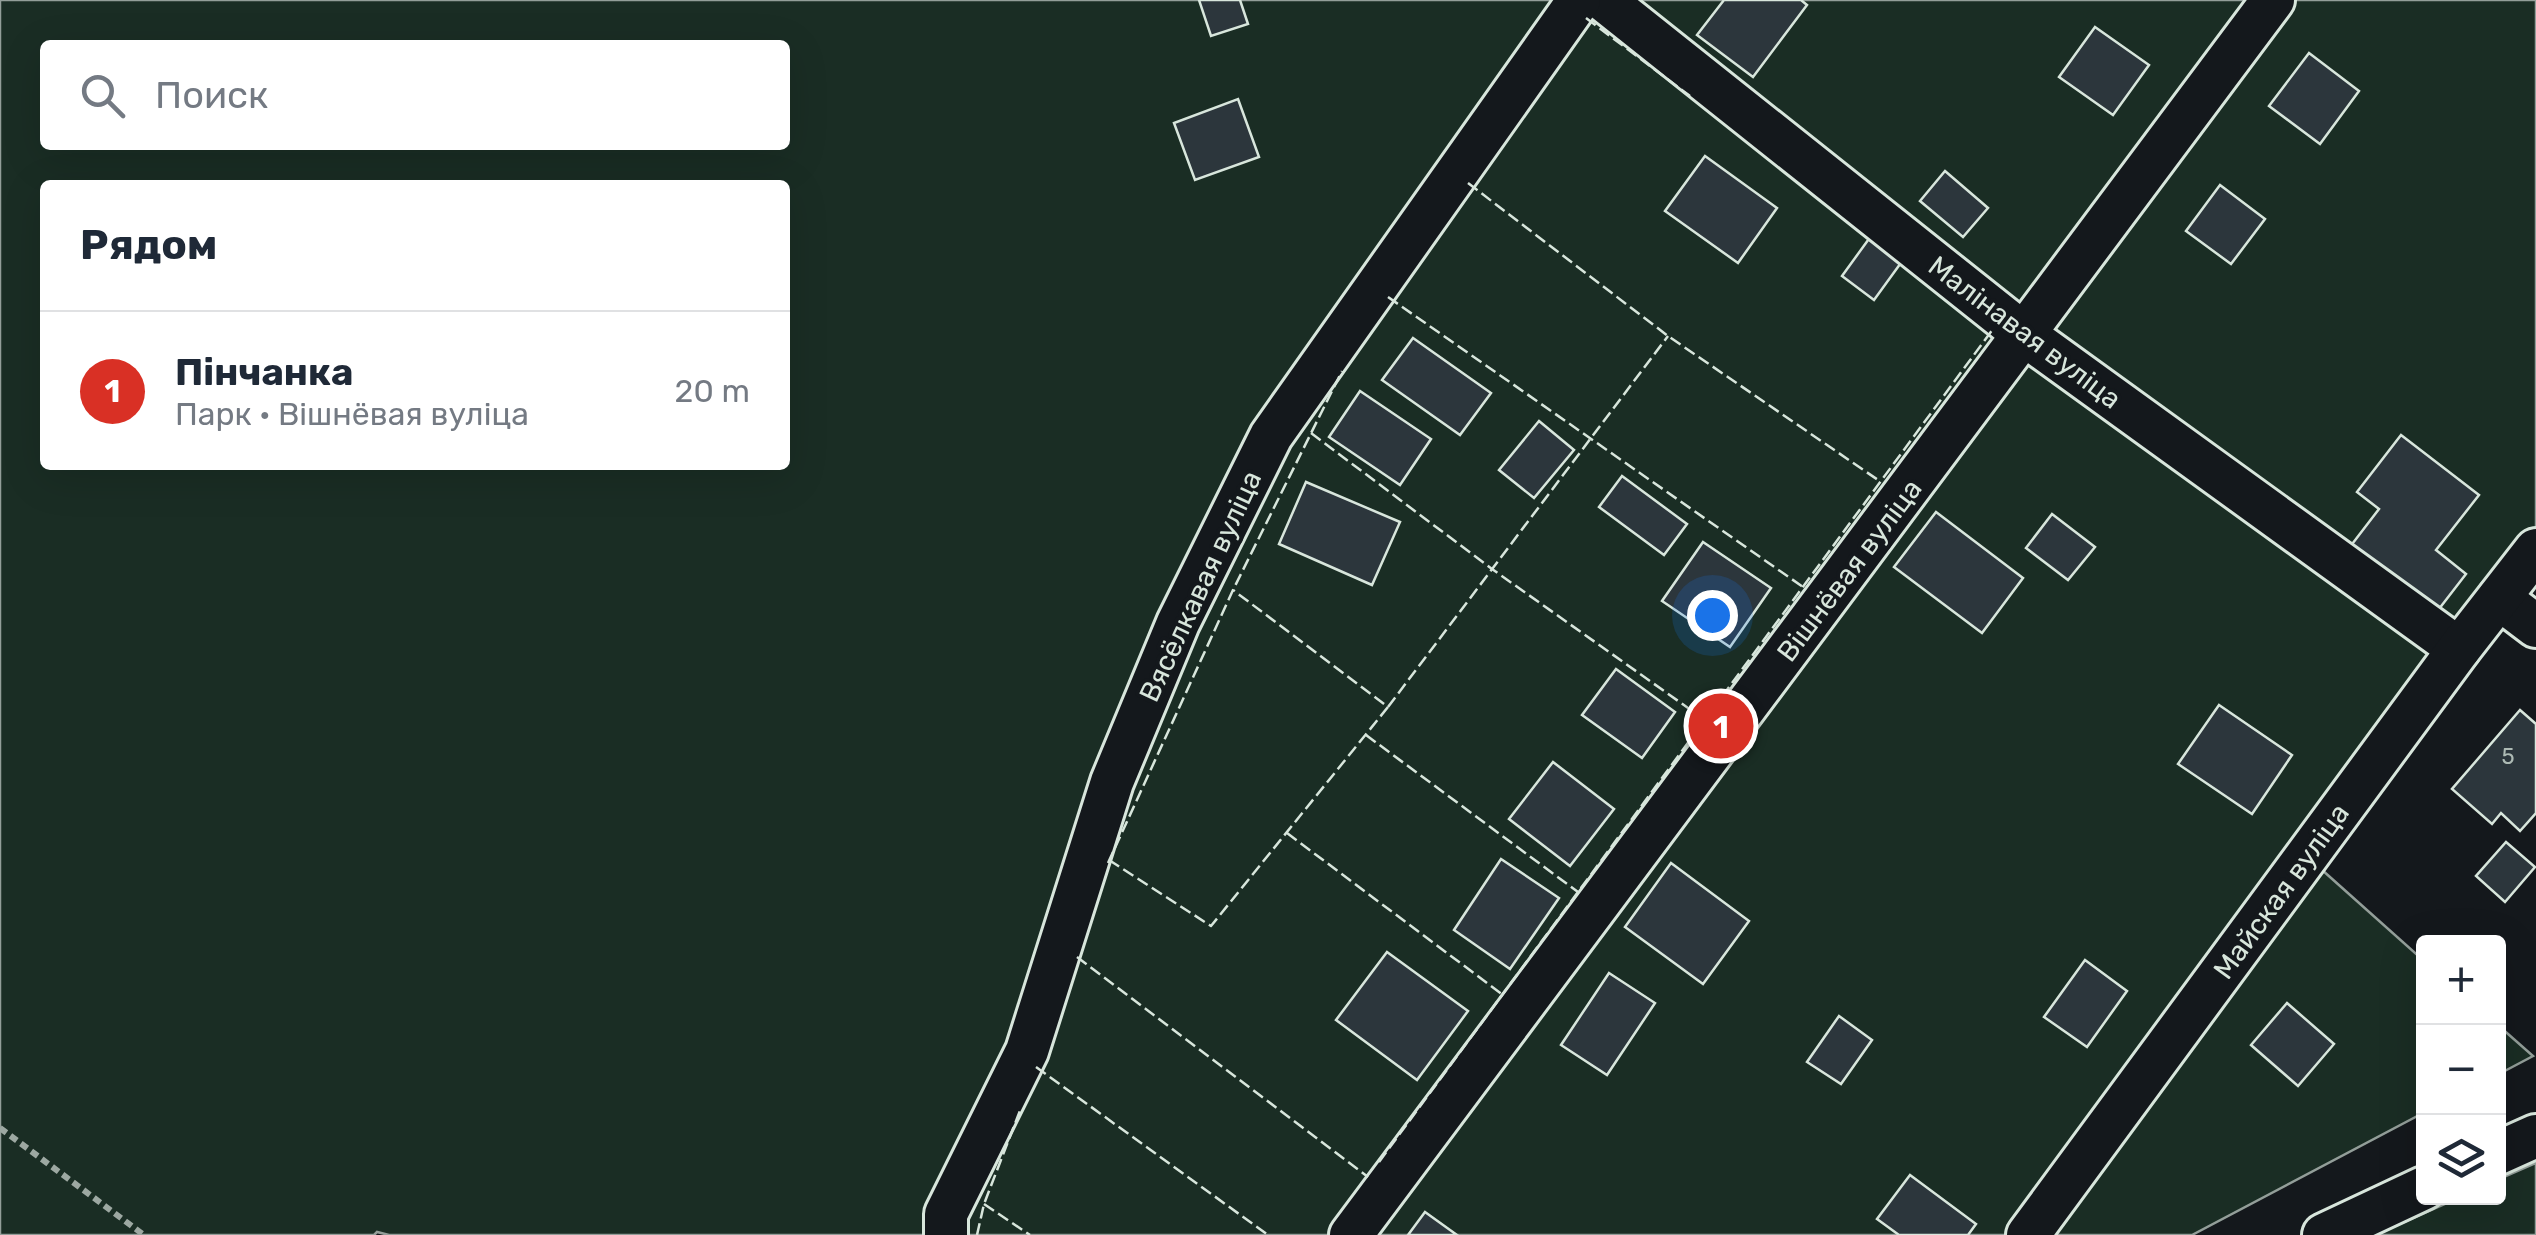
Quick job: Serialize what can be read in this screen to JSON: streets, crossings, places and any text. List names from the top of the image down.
{
  "streets": {
    "street": [
      "Малінавая вуліца",
      "Вішнёвая вуліца",
      "Вясёлкавая вуліца",
      "Майская вуліца"
    ]
  },
  "crossings": [
    ["Малінавая вуліца", "Вішнёвая вуліца"],
    ["Малінавая вуліца", "Майская вуліца"]
  ],
  "house_numbers": ["5"],
  "page": {
    "search": "Поиск",
    "heading": "Рядом",
    "list": [
      {
        "mark": "1",
        "name": "Пінчанка",
        "note": "Парк · Вішнёвая вуліца",
        "value": "20 m"
      }
    ],
    "pins": "1",
    "map_buttons": ["+", "−"]
  }
}
